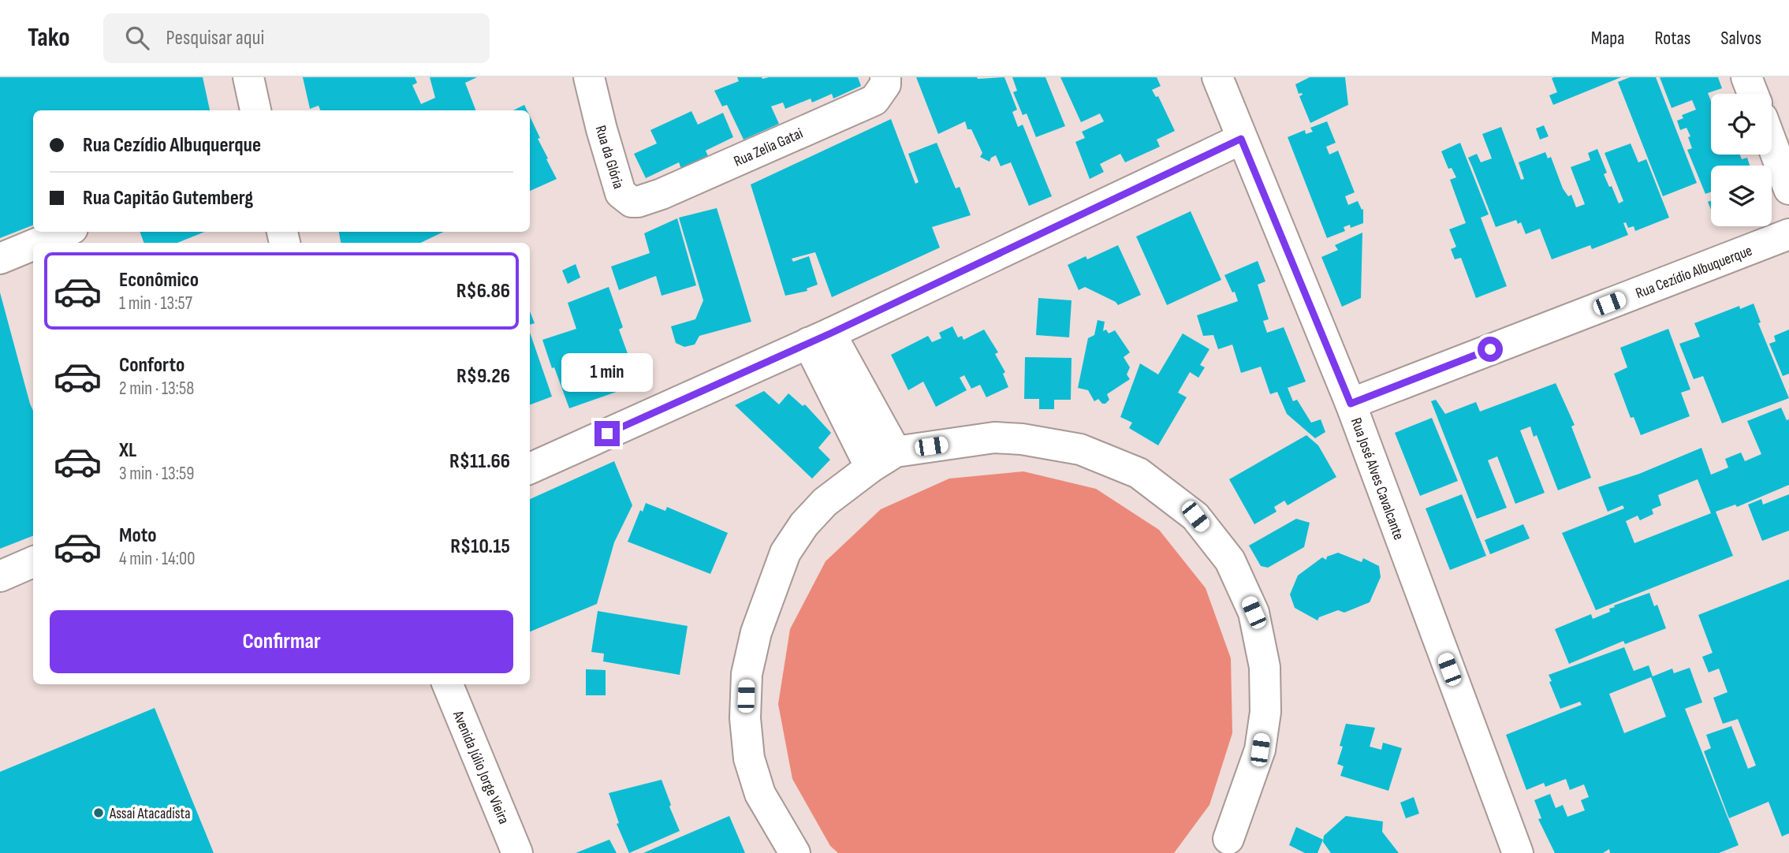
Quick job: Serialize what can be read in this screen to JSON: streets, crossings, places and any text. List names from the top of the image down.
{
  "streets": {
    "street": [
      "Rua Zelia Gatai",
      "Rua da Glória",
      "Rua Cezídio Albuquerque",
      "Rua José Alves Cavalcante",
      "Avenida Júlio Jorge Vieira"
    ]
  },
  "crossings": [
    ["Rua Zelia Gatai", "Rua da Glória"],
    ["Rua Cezídio Albuquerque", "Rua José Alves Cavalcante"]
  ],
  "places": ["Assaí Atacadista"],
  "page": {
    "header": "Tako",
    "search": "Pesquisar aqui",
    "nav": ["Mapa", "Rotas", "Salvos"],
    "banner": ["Rua Cezídio Albuquerque", "Rua Capitão Gutemberg"],
    "list": [
      {
        "name": "Econômico",
        "note": "1 min · 13:57",
        "value": "R$6.86"
      },
      {
        "name": "Conforto",
        "note": "2 min · 13:58",
        "value": "R$9.26"
      },
      {
        "name": "XL",
        "note": "3 min · 13:59",
        "value": "R$11.66"
      },
      {
        "name": "Moto",
        "note": "4 min · 14:00",
        "value": "R$10.15"
      }
    ],
    "bubble": "1 min",
    "buttons": "Confirmar"
  }
}
